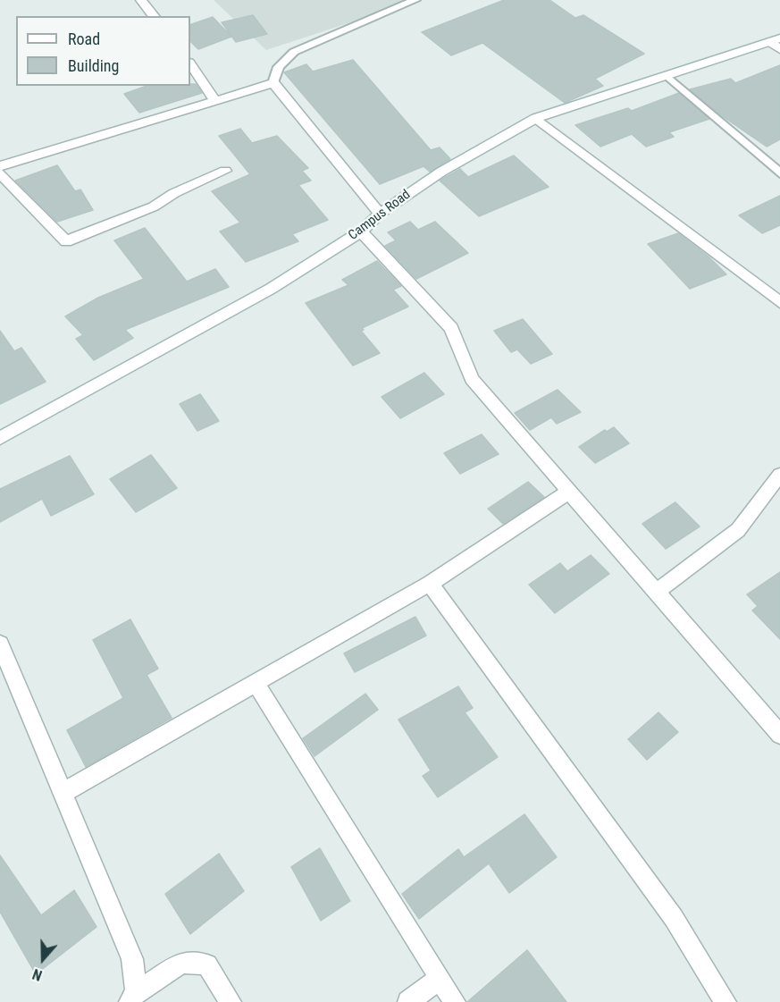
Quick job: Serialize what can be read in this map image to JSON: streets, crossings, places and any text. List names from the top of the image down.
{
  "streets": {
    "street": ["Campus Road"]
  },
  "legend": ["Road", "Building"],
  "north": "bottom"
}
